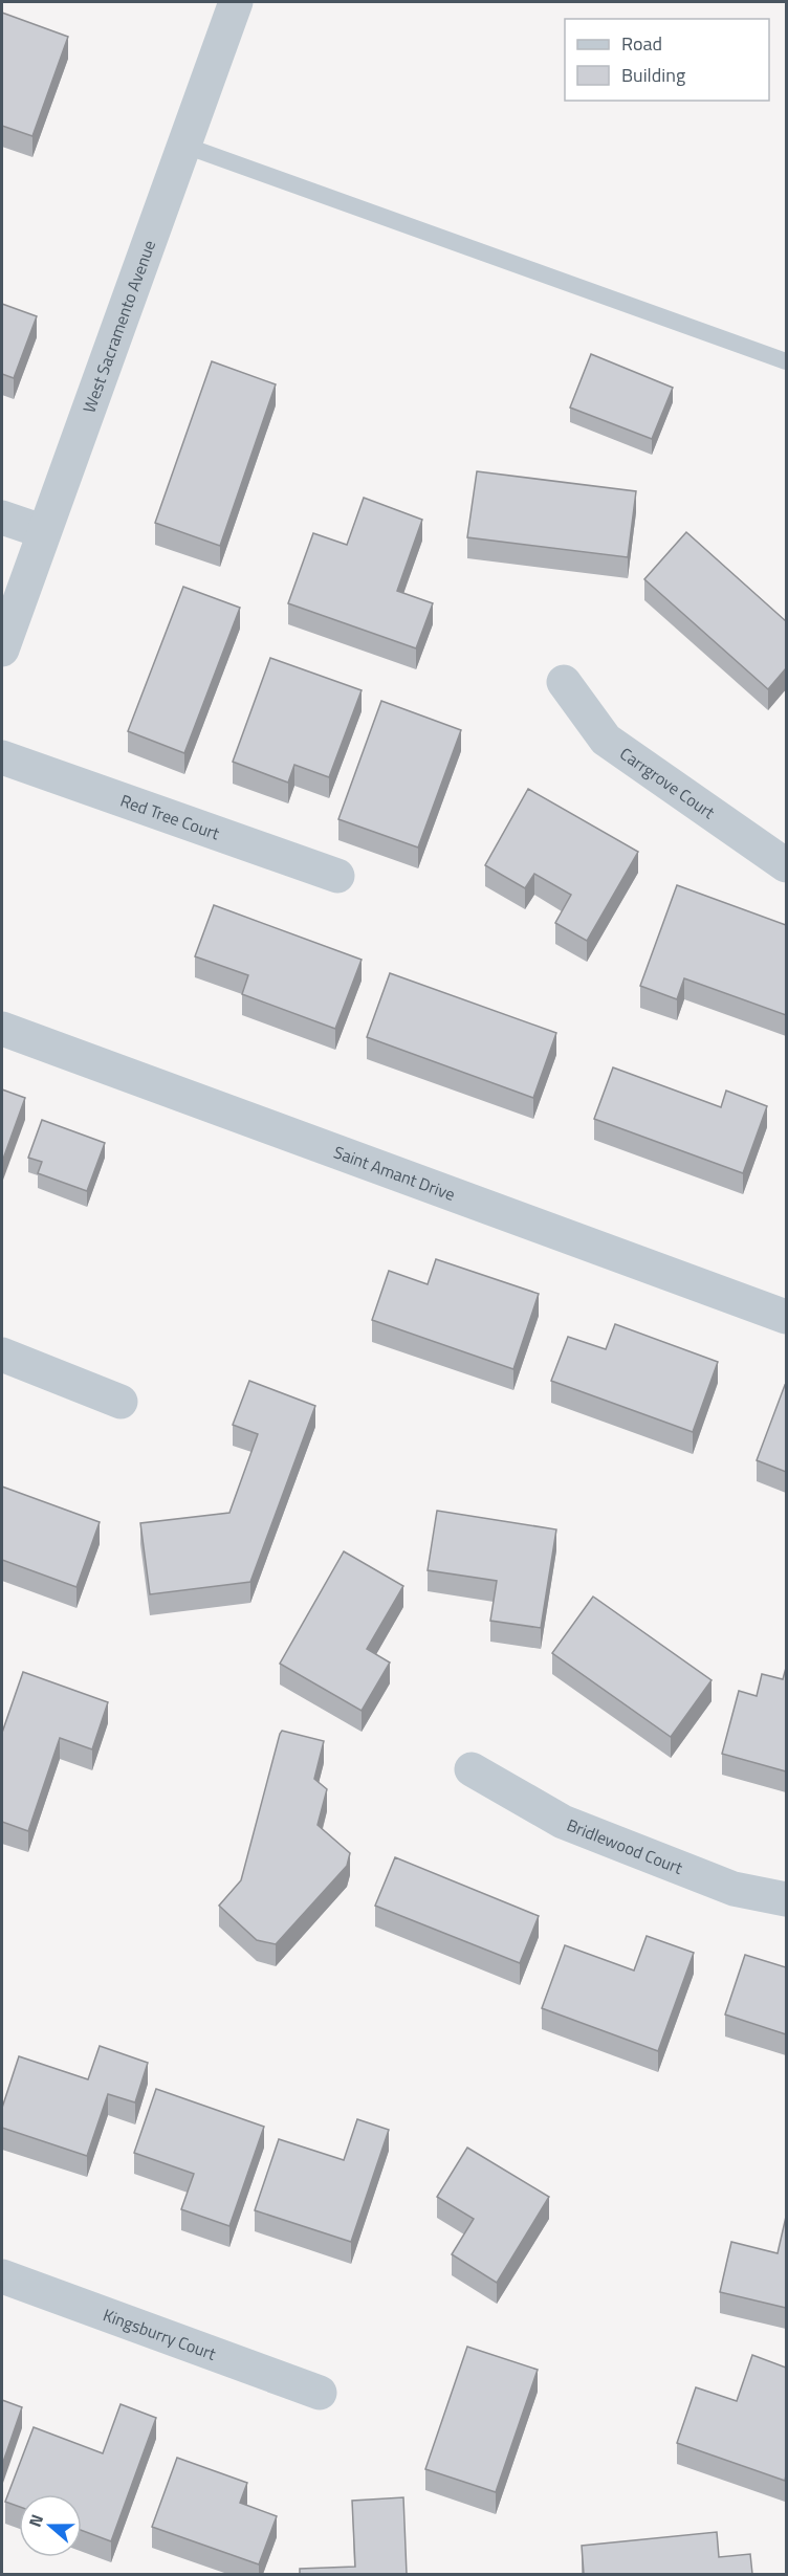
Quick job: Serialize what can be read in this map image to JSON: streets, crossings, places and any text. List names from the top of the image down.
{
  "streets": {
    "street": [
      "West Sacramento Avenue",
      "Carrgrove Court",
      "Red Tree Court",
      "Saint Amant Drive",
      "Bridlewood Court",
      "Kingsburry Court"
    ]
  },
  "legend": ["Road", "Building"],
  "north": "left"
}
